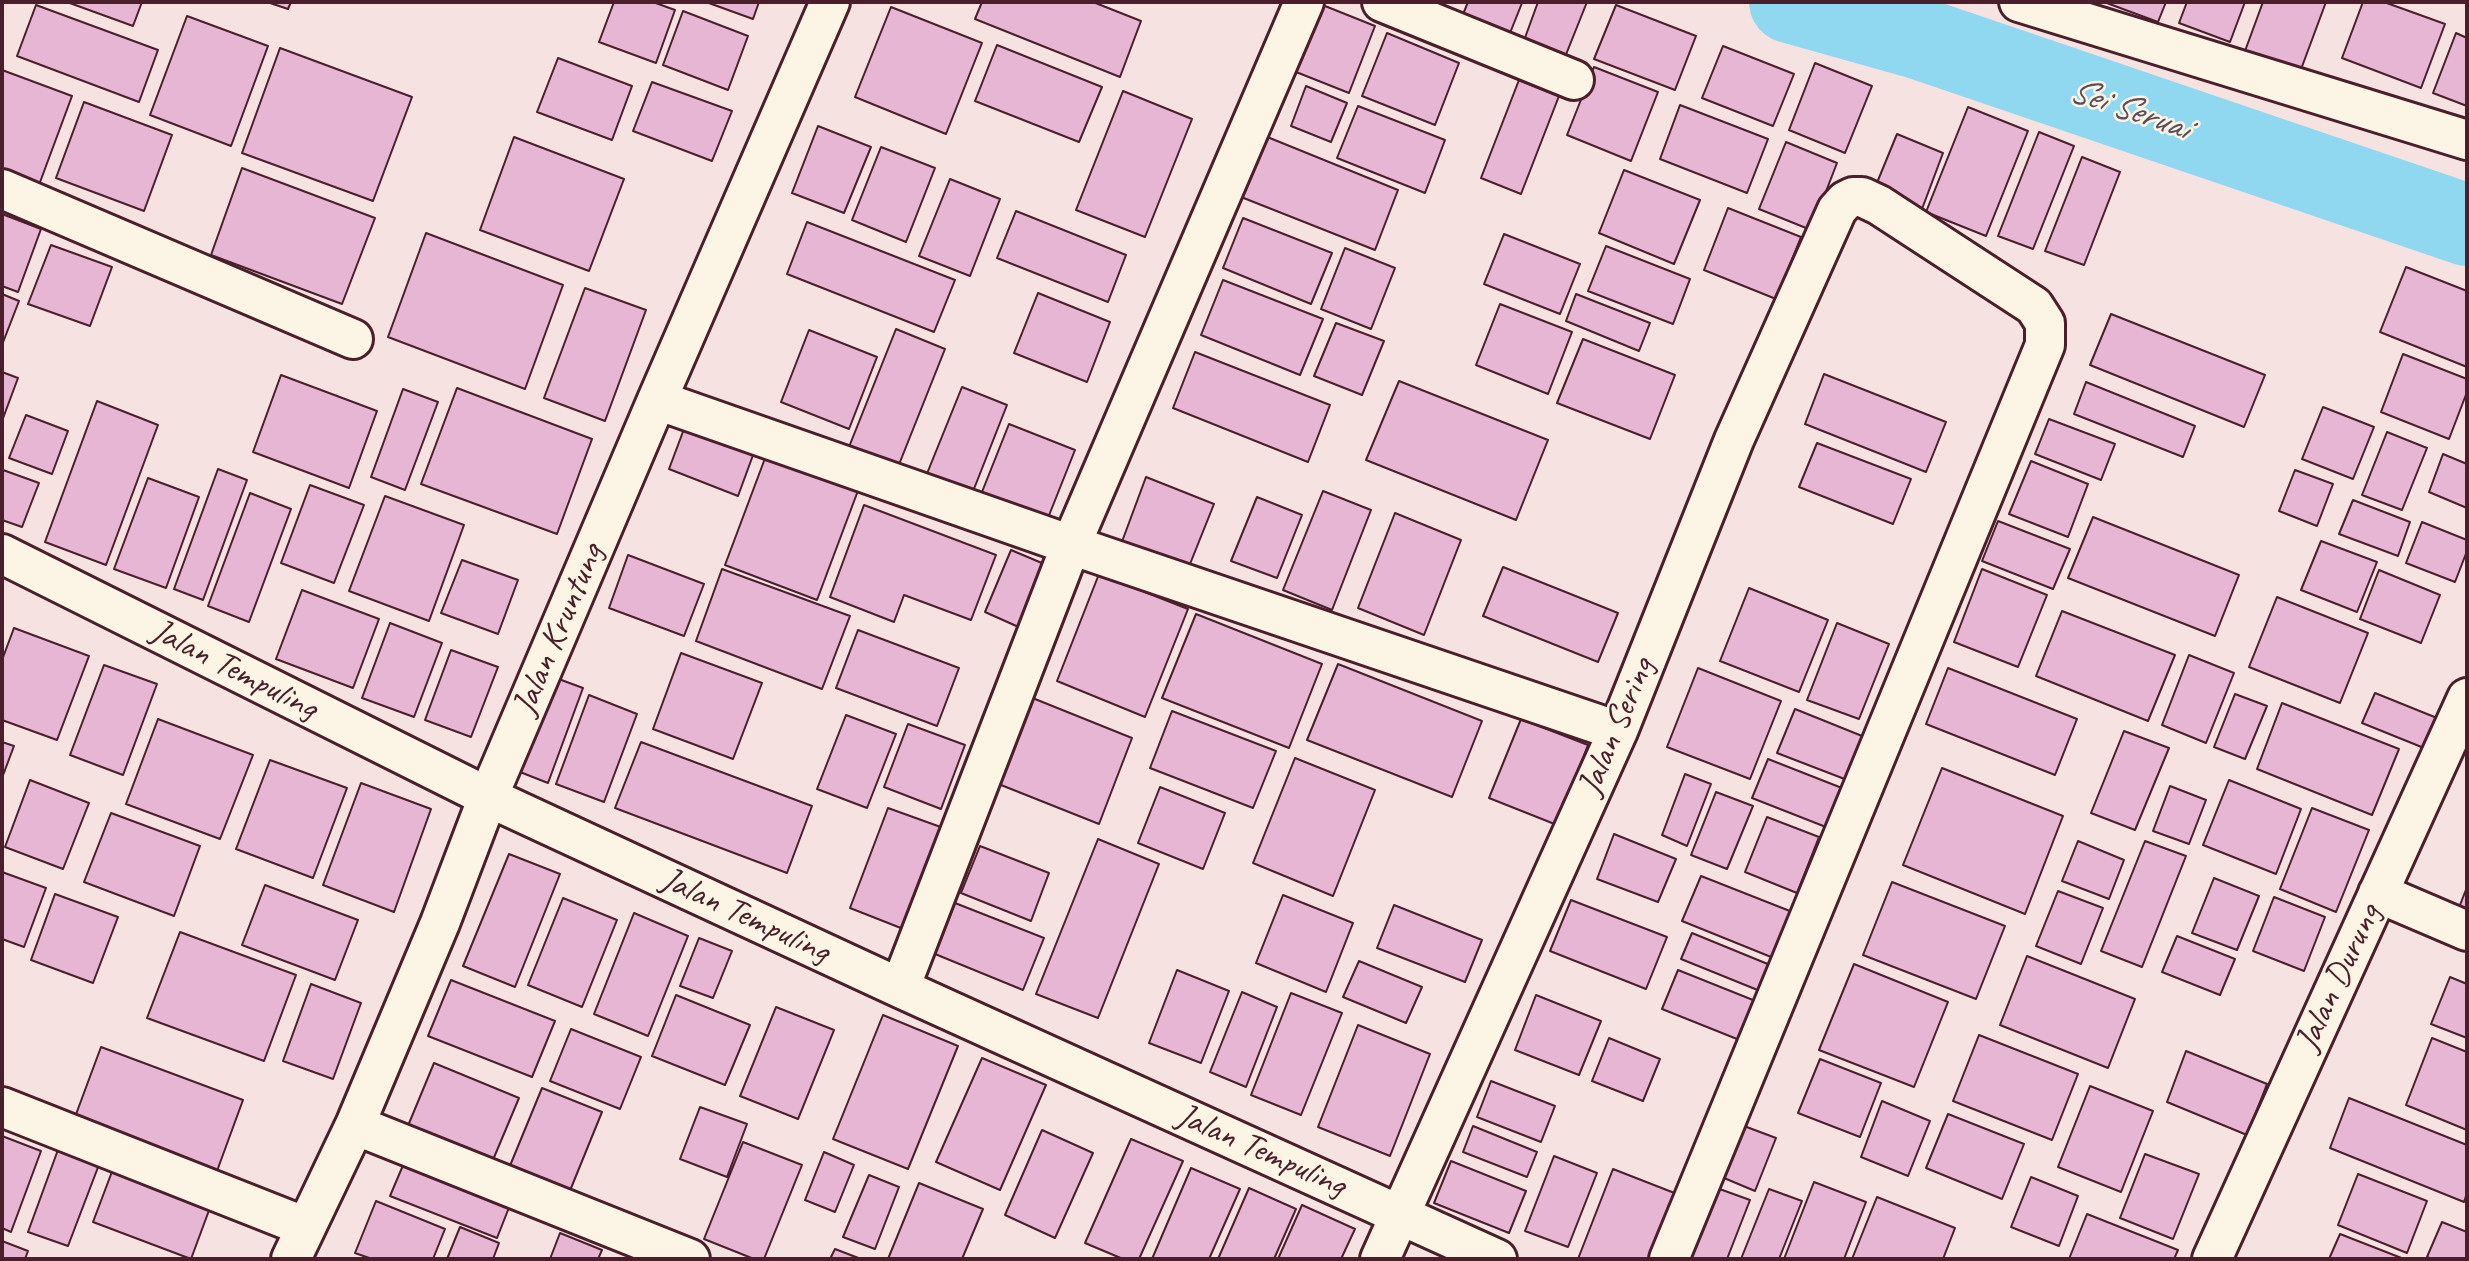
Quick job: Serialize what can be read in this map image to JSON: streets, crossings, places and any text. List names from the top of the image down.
{
  "streets": {
    "street": [
      "Jalan Kruntung",
      "Jalan Tempuling",
      "Jalan Sering",
      "Jalan Durung"
    ]
  },
  "crossings": [
    ["Jalan Kruntung", "Jalan Tempuling"],
    ["Jalan Tempuling", "Jalan Sering"]
  ],
  "water": ["Sei Seruai"]
}
